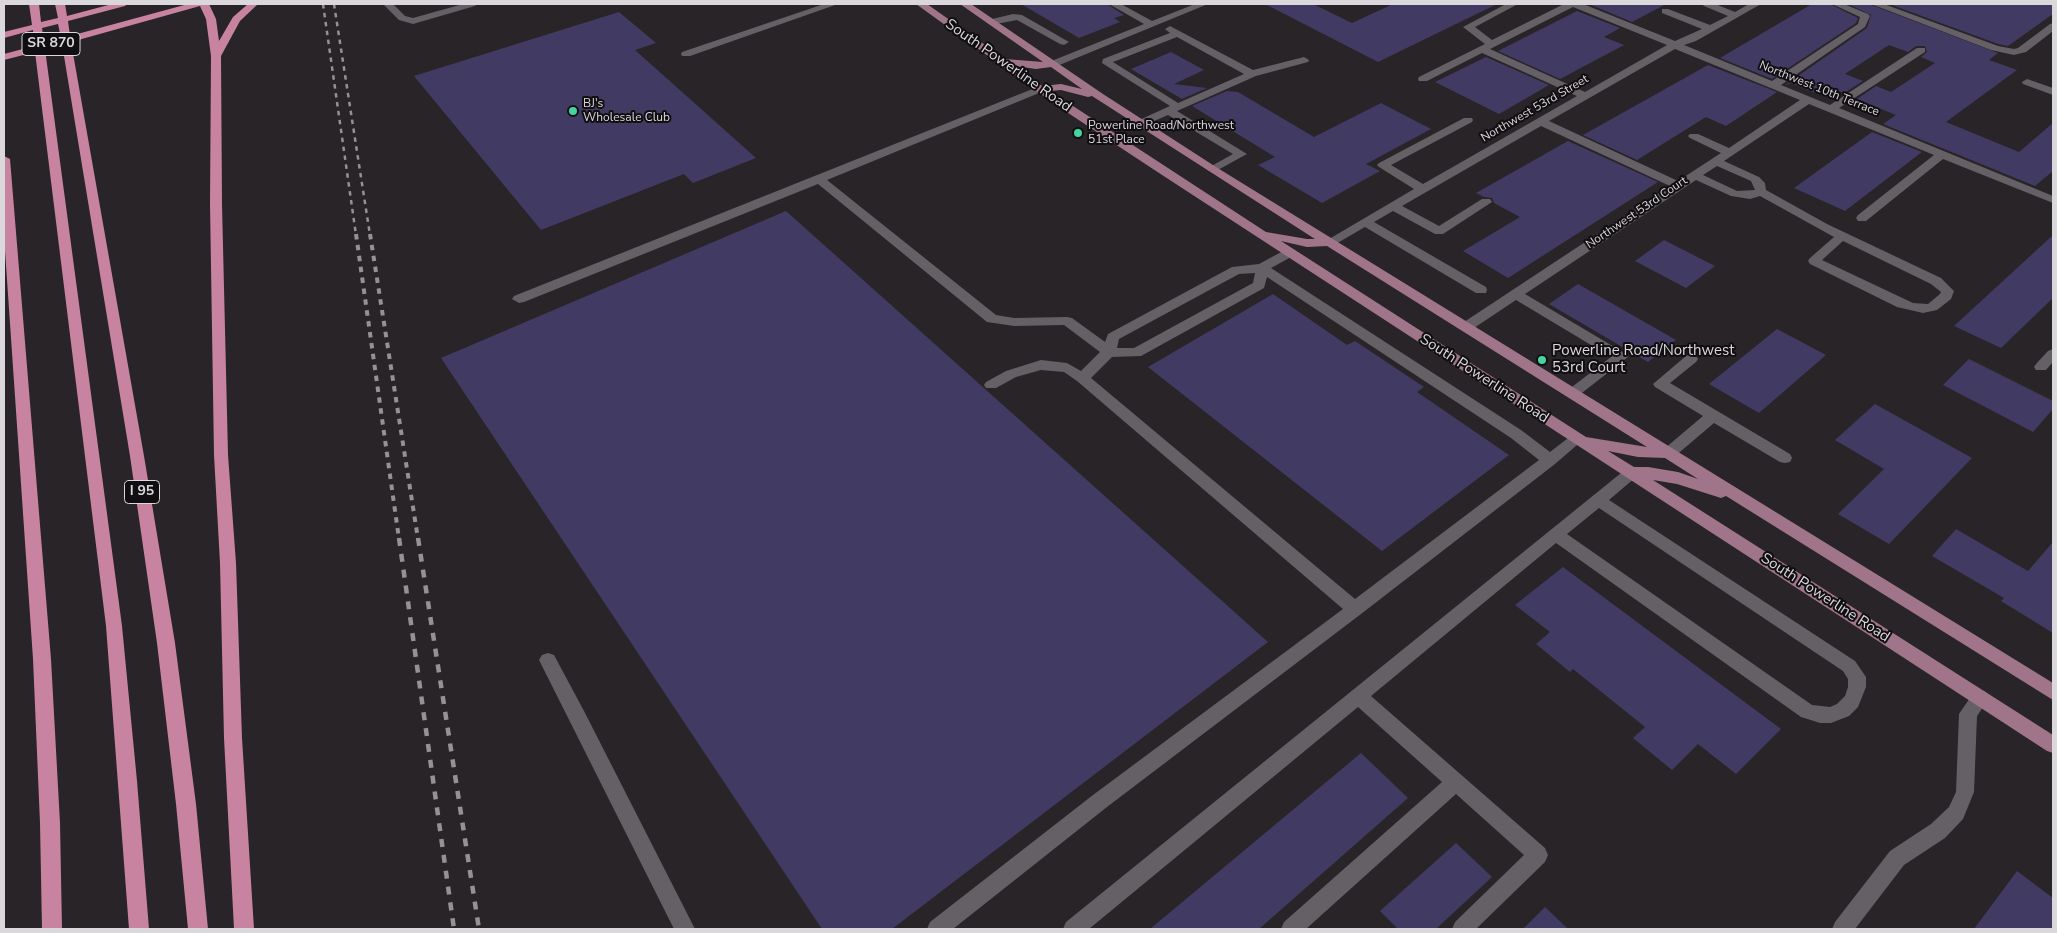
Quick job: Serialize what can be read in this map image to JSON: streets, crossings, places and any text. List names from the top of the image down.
{
  "streets": {
    "highway": ["SR 870", "I 95"],
    "main road": ["South Powerline Road"],
    "street": ["Northwest 10th Terrace", "Northwest 53rd Street", "Northwest 53rd Court"]
  },
  "crossings": [
    ["South Powerline Road", "Northwest 53rd Street"],
    ["South Powerline Road", "Northwest 53rd Court"],
    ["Northwest 10th Terrace", "Northwest 53rd Street"],
    ["Northwest 10th Terrace", "Northwest 53rd Court"]
  ],
  "places": ["BJ's Wholesale Club", "Powerline Road/Northwest 51st Place", "Powerline Road/Northwest 53rd Court"]
}
